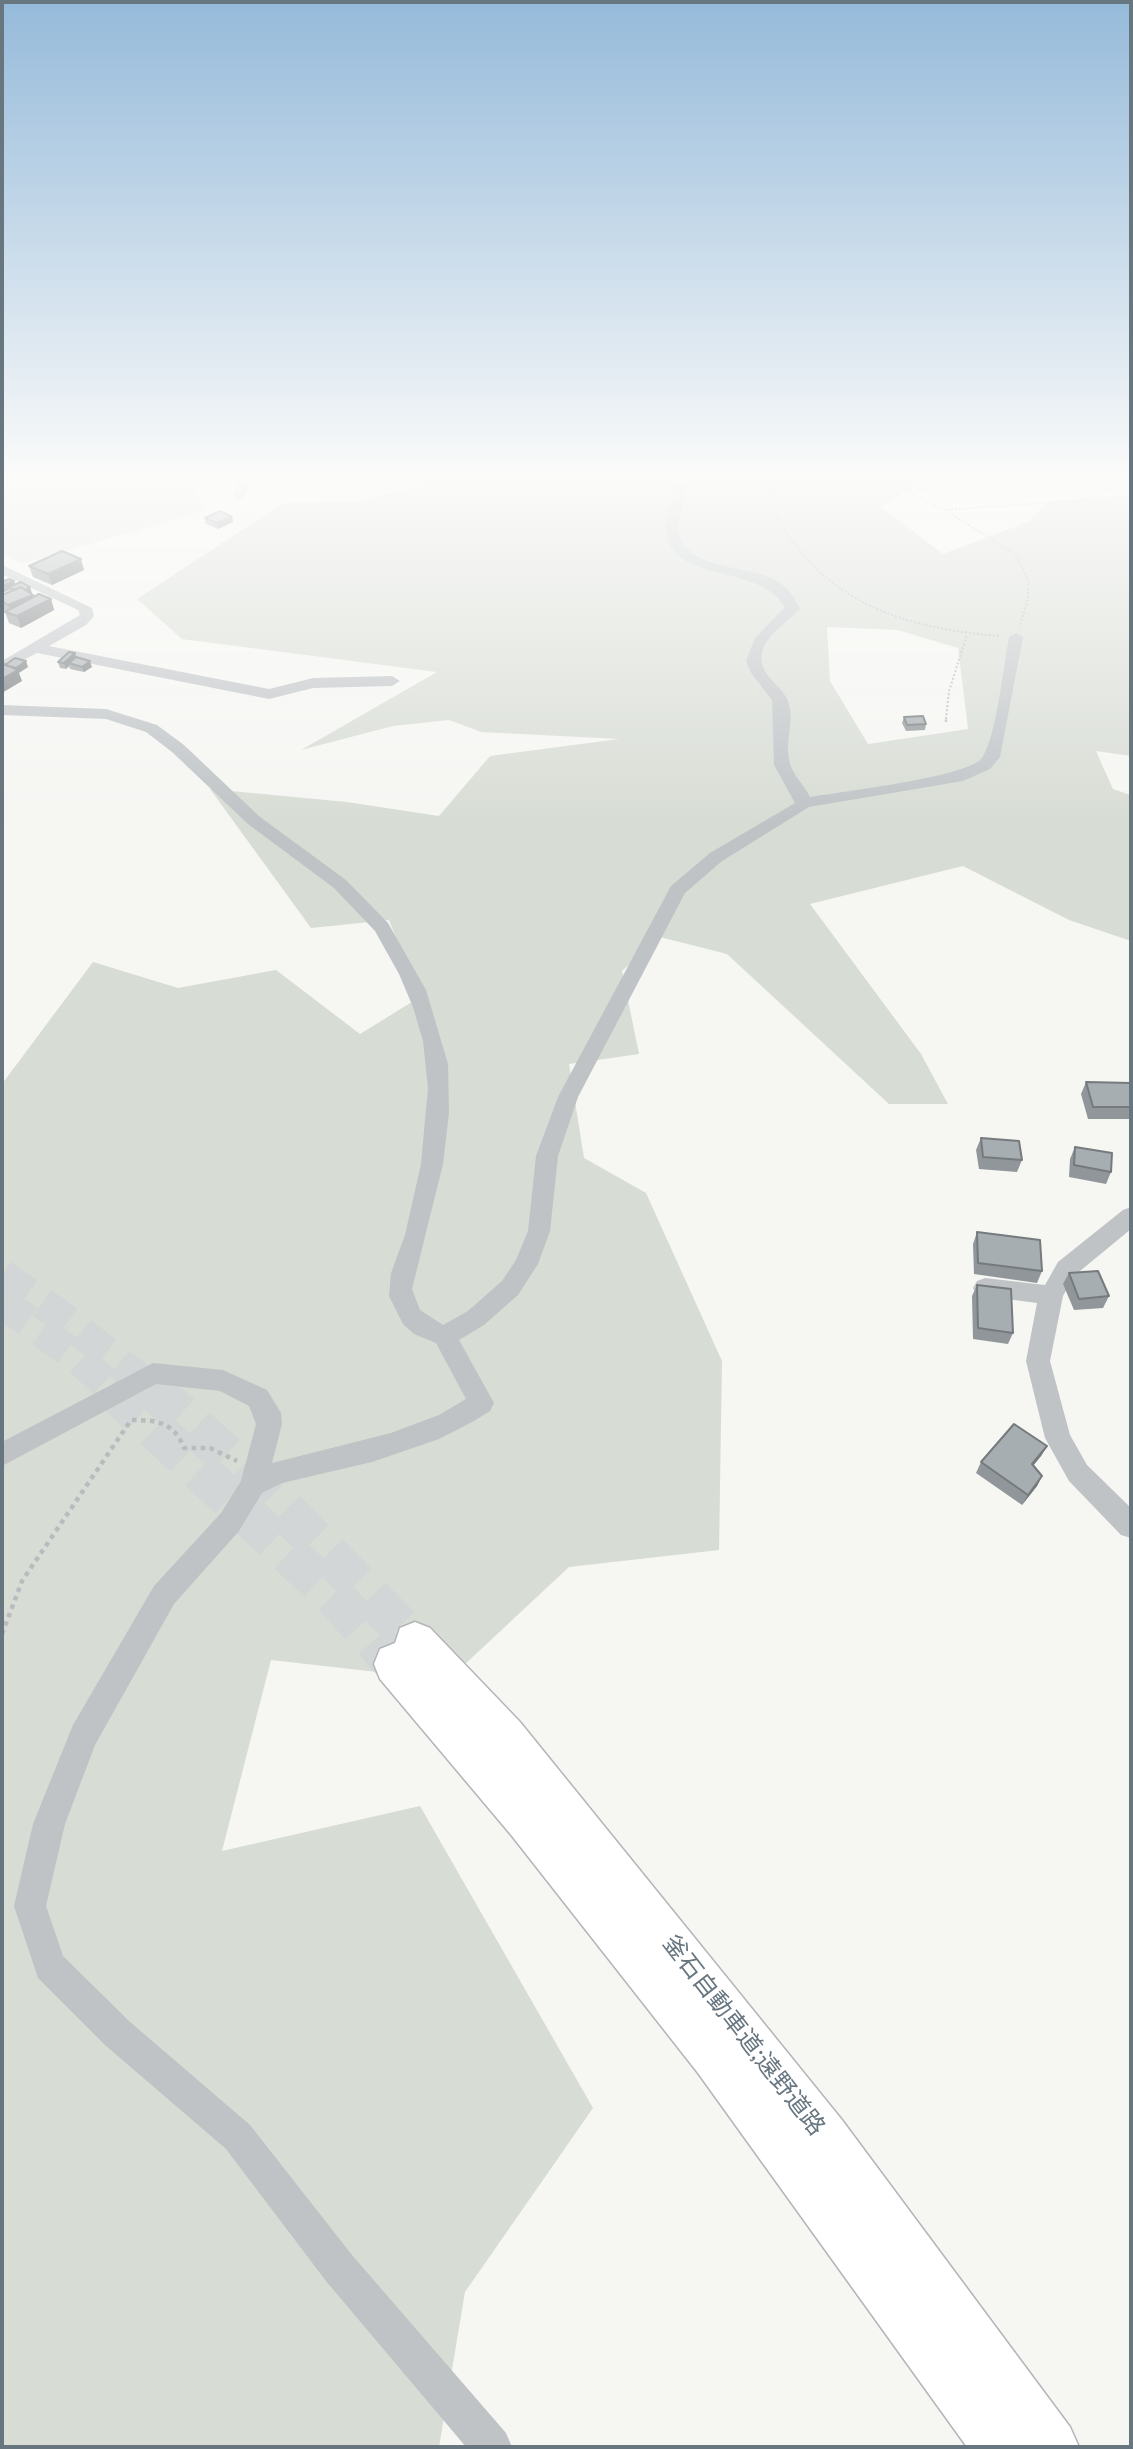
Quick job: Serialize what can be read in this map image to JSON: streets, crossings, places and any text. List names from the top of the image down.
{
  "streets": {
    "highway": ["釜石自動車道;遠野道路"]
  }
}
